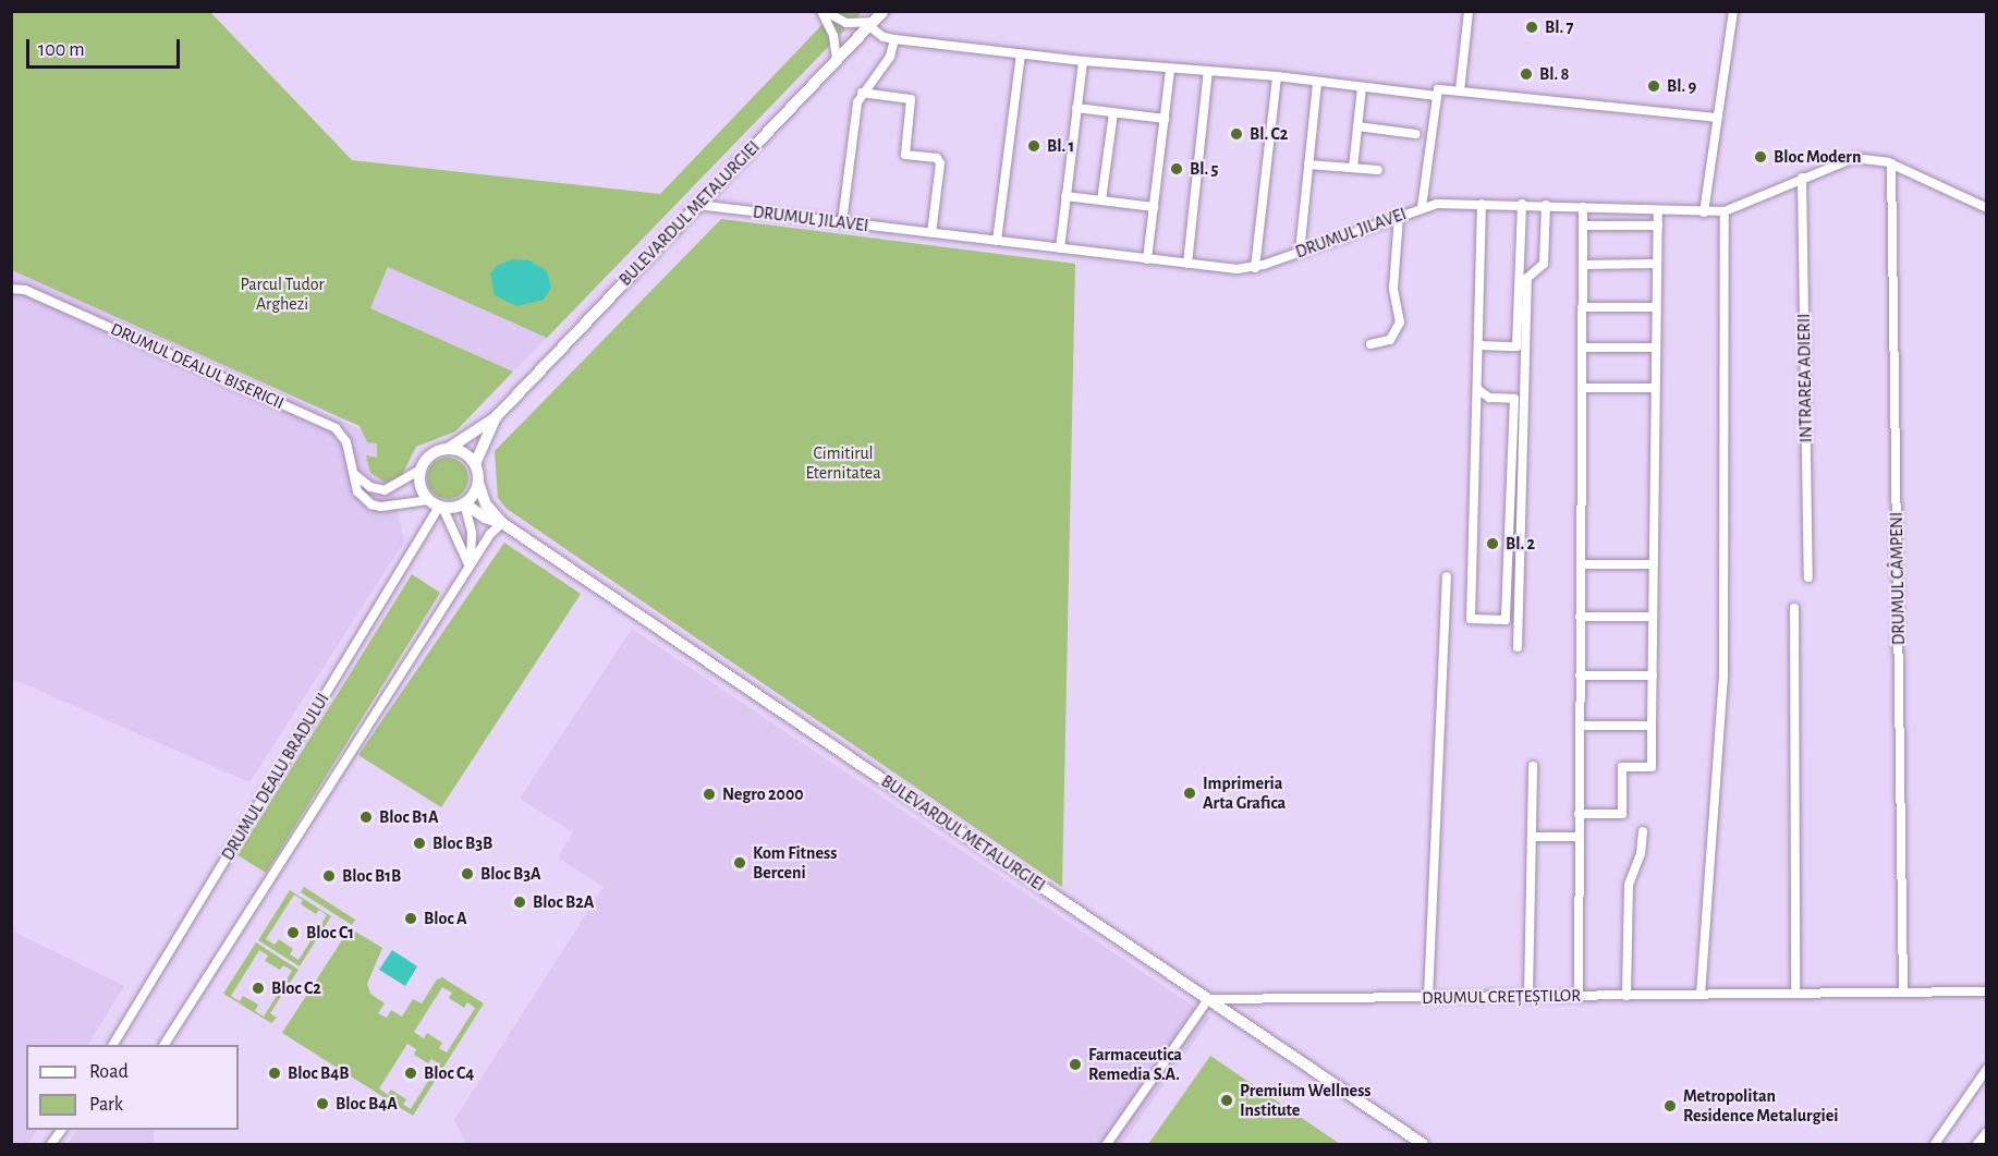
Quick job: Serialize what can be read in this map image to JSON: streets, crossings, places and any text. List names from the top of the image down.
{
  "streets": {
    "main road": ["BULEVARDUL METALURGIEI"],
    "street": [
      "DRUMUL JILAVEI",
      "DRUMUL DEALUL BISERICII",
      "INTRAREA ADIERII",
      "DRUMUL CÂMPENI",
      "DRUMUL DEALU BRADULUI",
      "DRUMUL CREȚEȘTILOR"
    ]
  },
  "crossings": [
    ["BULEVARDUL METALURGIEI", "DRUMUL JILAVEI"],
    ["BULEVARDUL METALURGIEI", "DRUMUL DEALUL BISERICII"],
    ["BULEVARDUL METALURGIEI", "DRUMUL DEALU BRADULUI"],
    ["BULEVARDUL METALURGIEI", "DRUMUL CREȚEȘTILOR"],
    ["DRUMUL JILAVEI", "INTRAREA ADIERII"],
    ["DRUMUL JILAVEI", "DRUMUL CÂMPENI"],
    ["DRUMUL DEALUL BISERICII", "DRUMUL DEALU BRADULUI"],
    ["DRUMUL CÂMPENI", "DRUMUL CREȚEȘTILOR"]
  ],
  "parks": ["Parcul Tudor Arghezi", "Cimitirul Eternitatea"],
  "places": [
    "Bl. 7",
    "Bl. 8",
    "Bl. 9",
    "Bl. C2",
    "Bl. 1",
    "Bloc Modern",
    "Bl. 5",
    "Bl. 2",
    "Imprimeria Arta Grafica",
    "Negro 2000",
    "Bloc B1A",
    "Bloc B3B",
    "Kom Fitness Berceni",
    "Bloc B3A",
    "Bloc B1B",
    "Bloc B2A",
    "Bloc A",
    "Bloc C1",
    "Bloc C2",
    "Farmaceutica Remedia S.A.",
    "Bloc B4B",
    "Bloc C4",
    "Premium Wellness Institute",
    "Bloc B4A",
    "Metropolitan Residence Metalurgiei"
  ],
  "legend": ["Road", "Park"],
  "scale_bar": "100 m"
}
